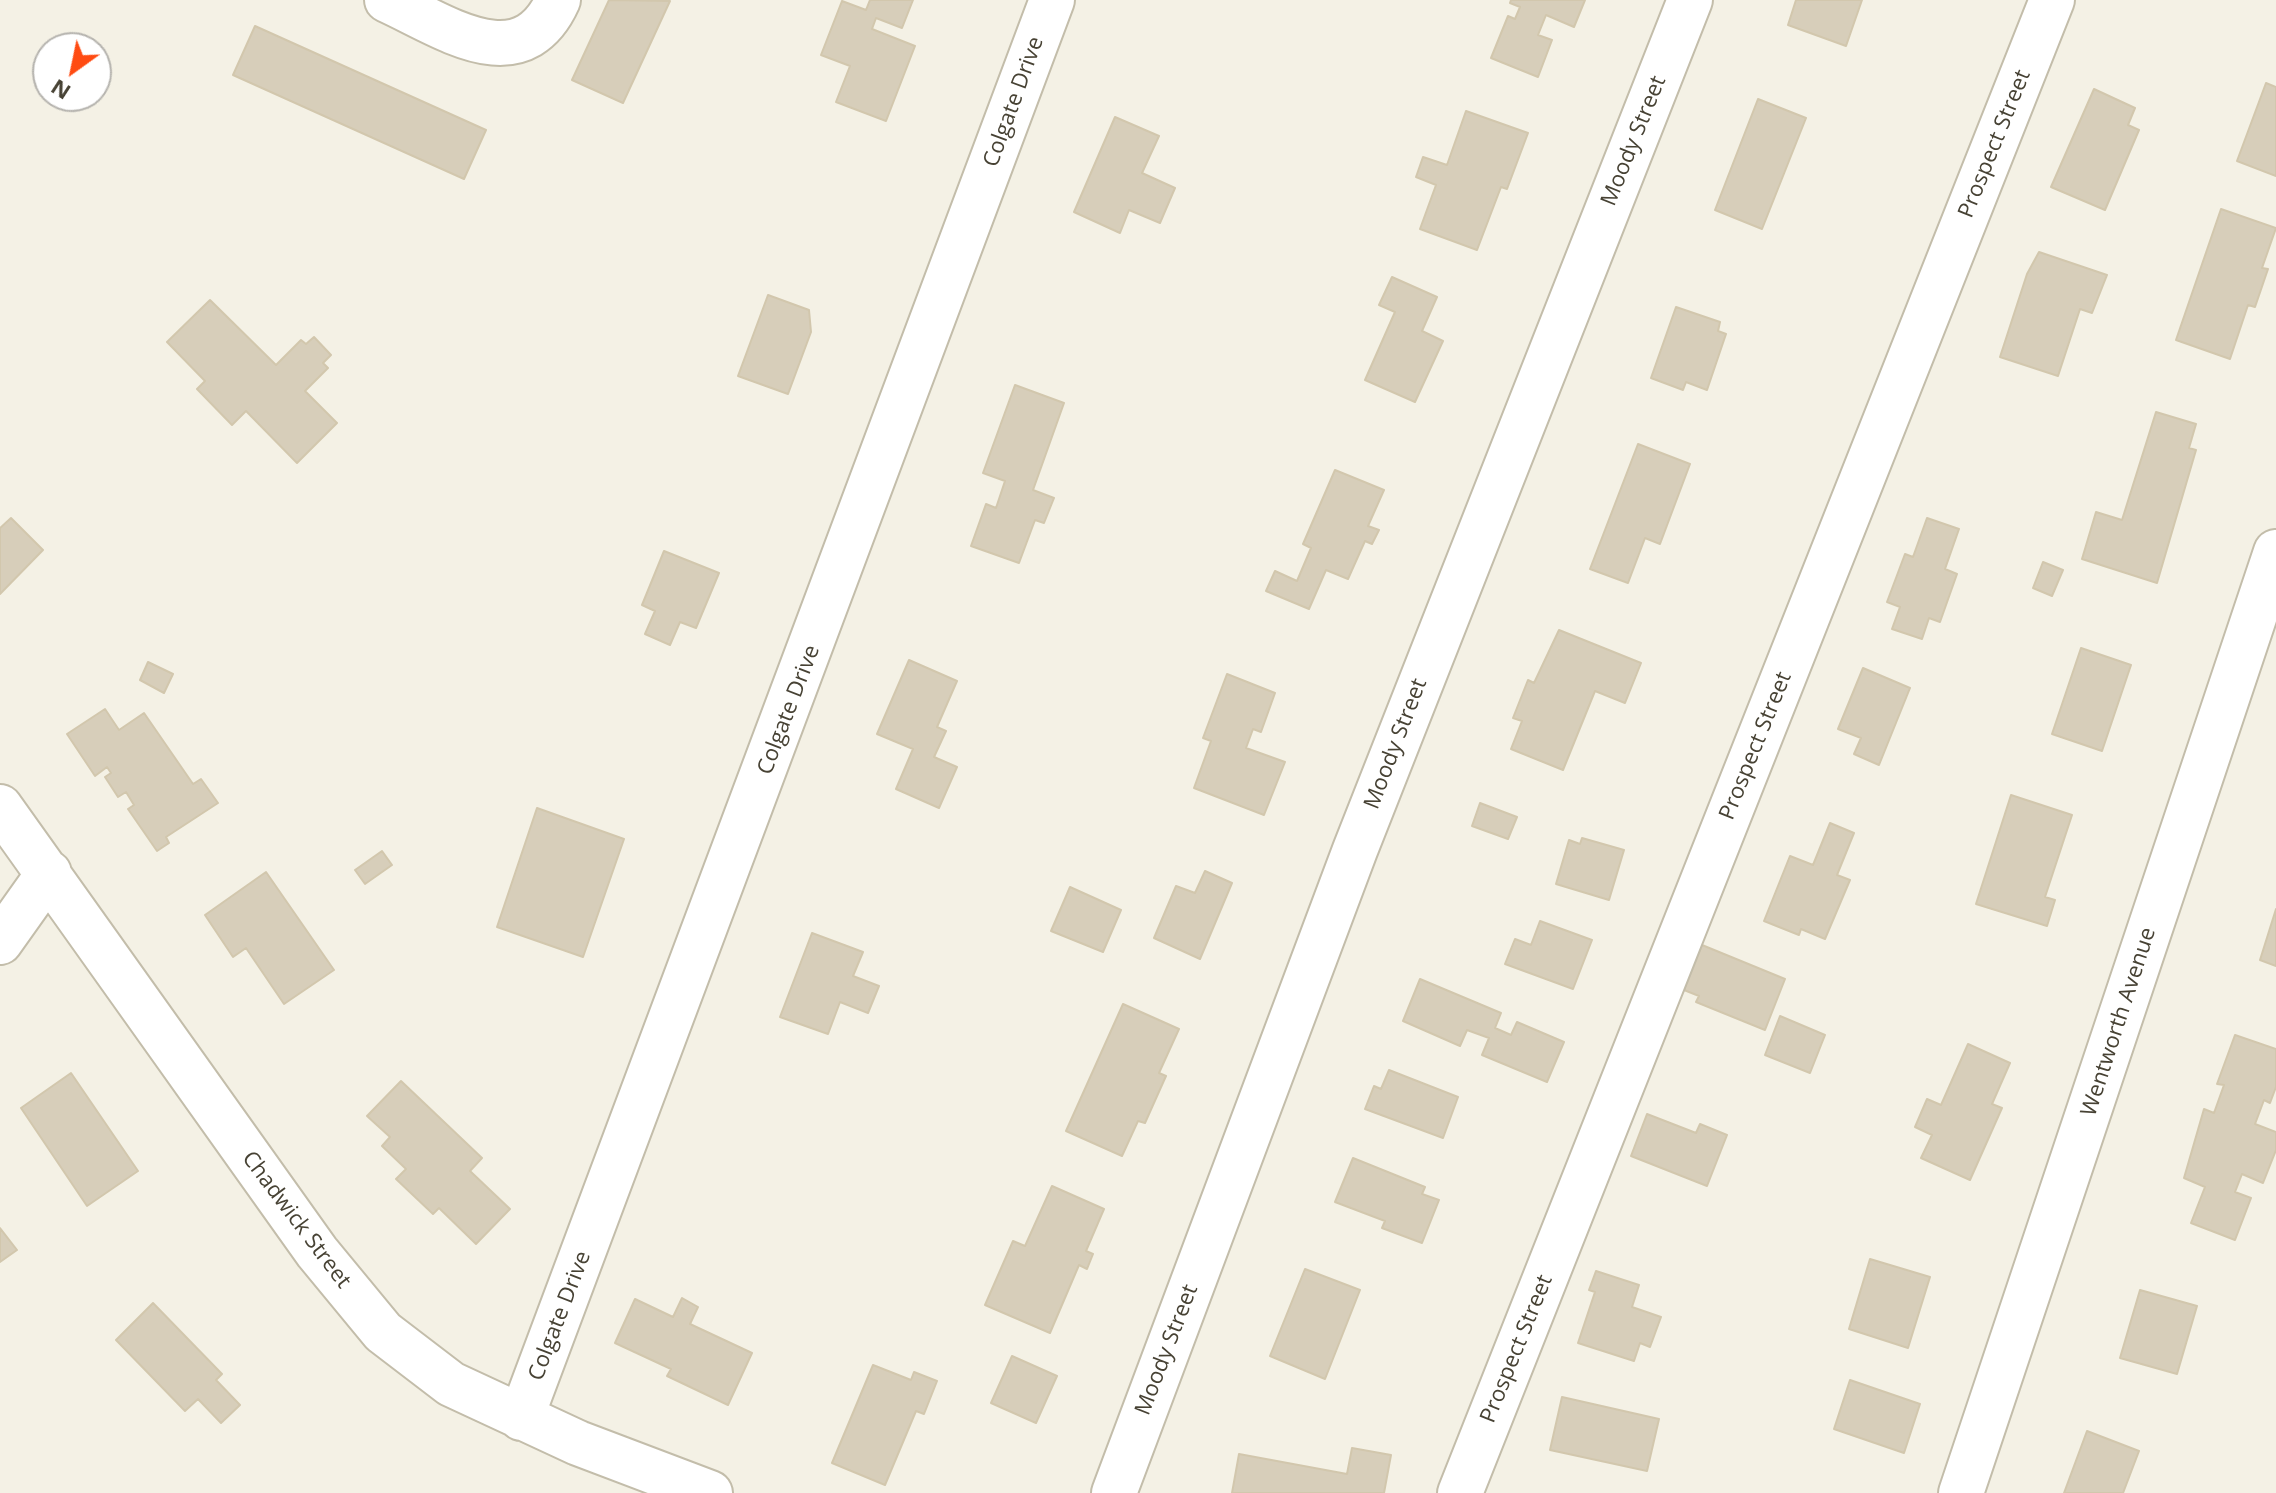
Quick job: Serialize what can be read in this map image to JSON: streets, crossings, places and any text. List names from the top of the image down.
{
  "streets": {
    "street": [
      "Colgate Drive",
      "Moody Street",
      "Prospect Street",
      "Wentworth Avenue",
      "Chadwick Street"
    ]
  },
  "crossings": [
    ["Colgate Drive", "Chadwick Street"]
  ],
  "north": "bottom left"
}
